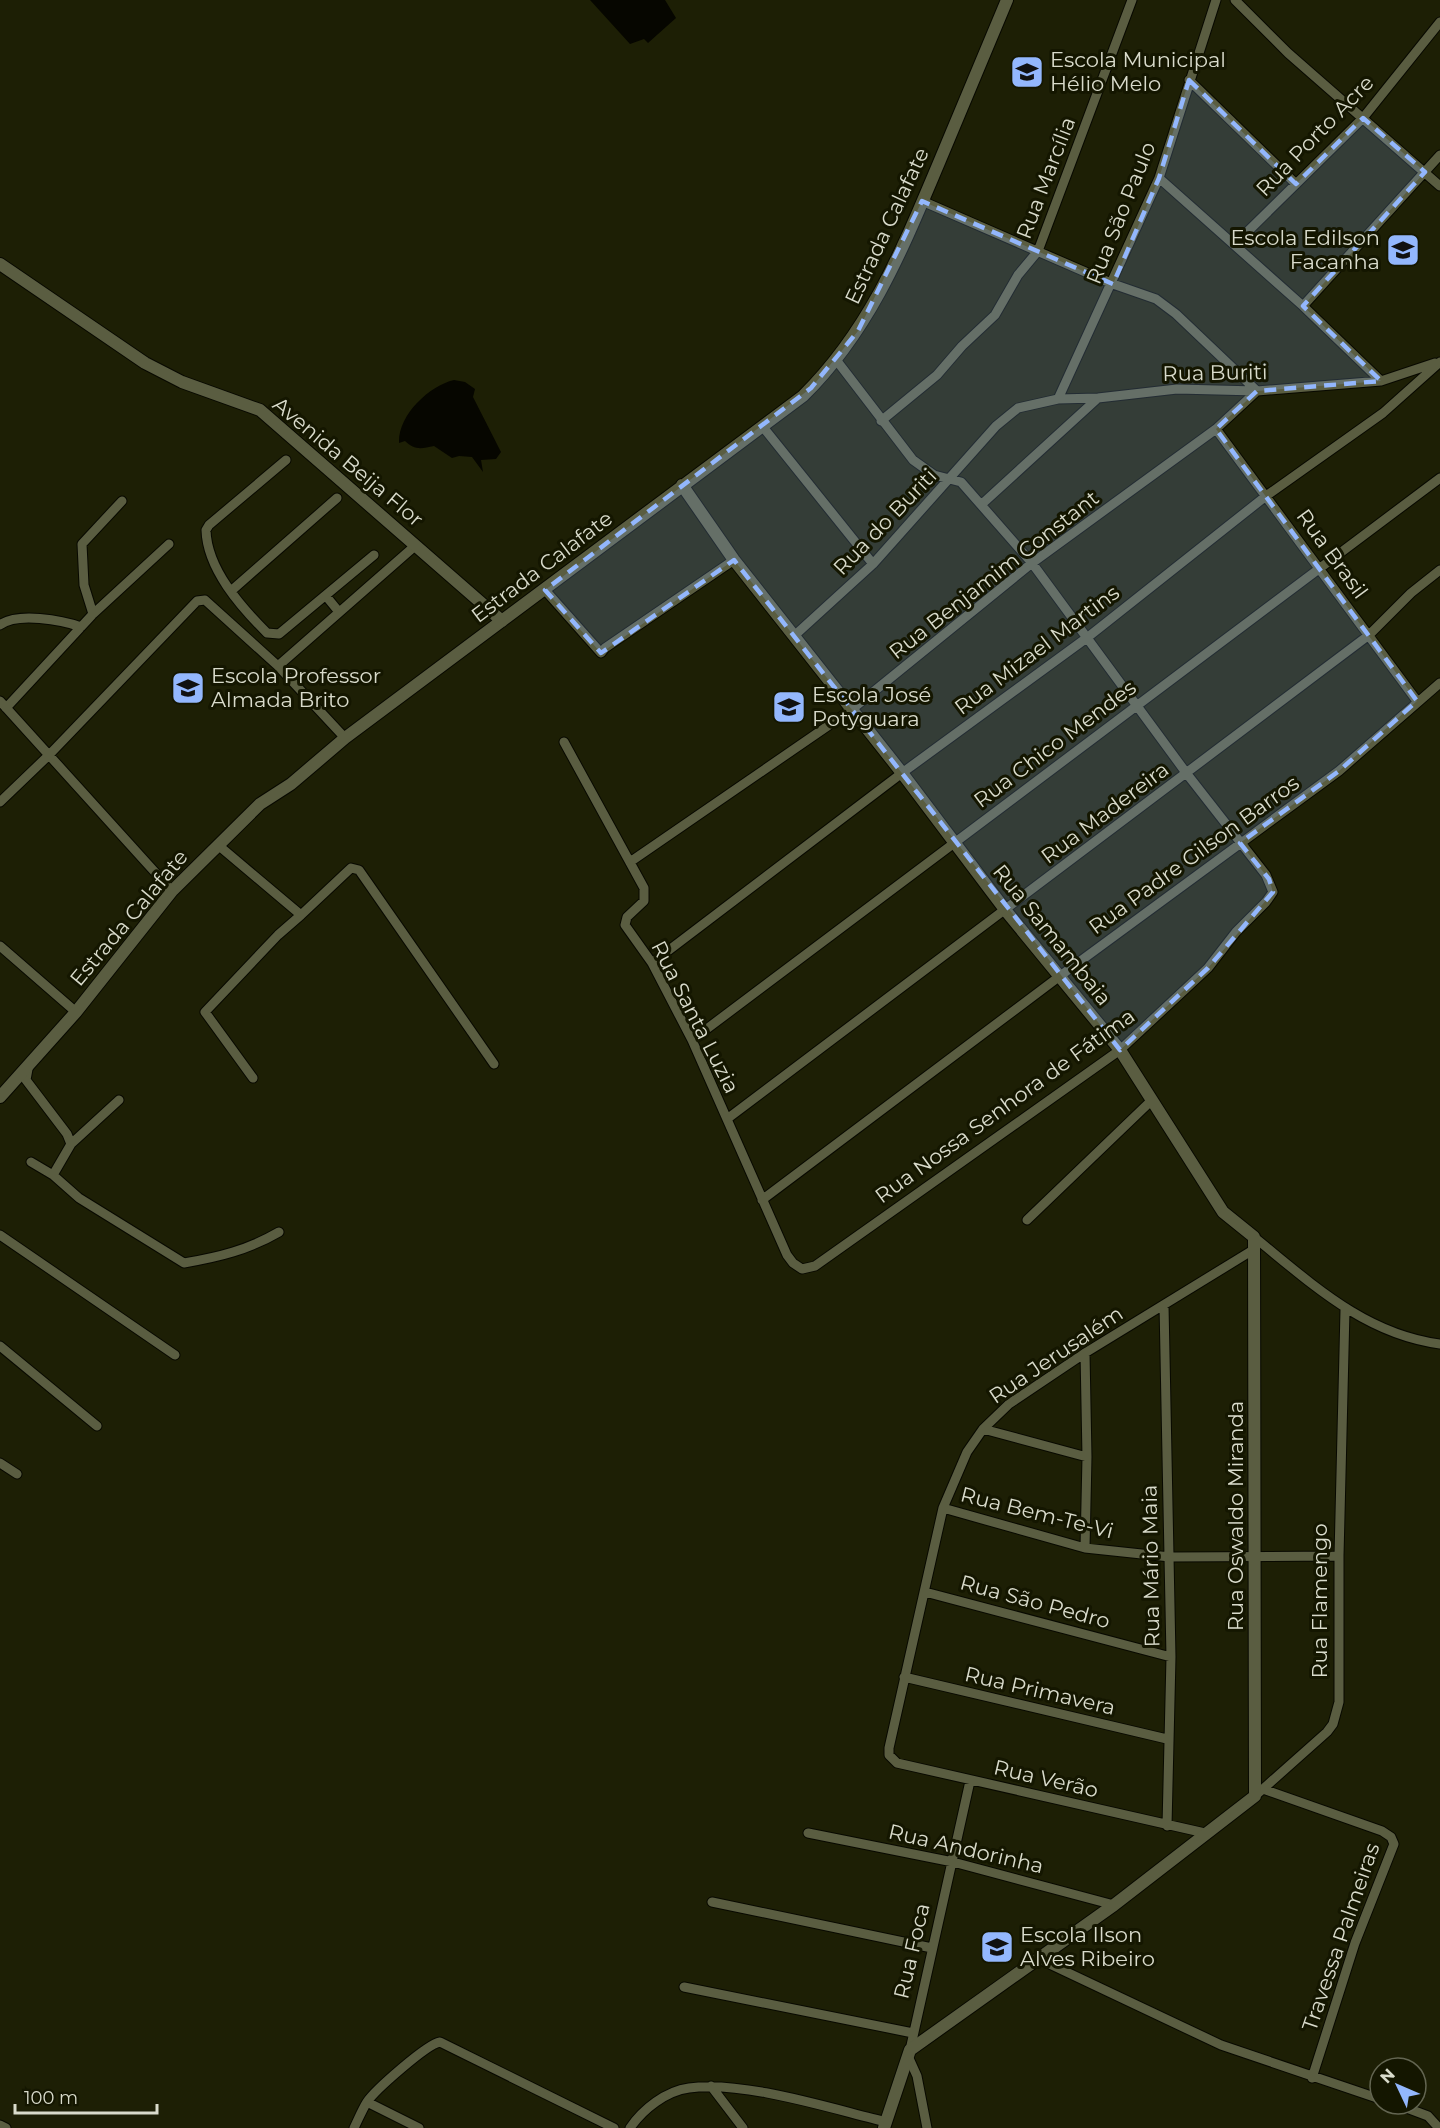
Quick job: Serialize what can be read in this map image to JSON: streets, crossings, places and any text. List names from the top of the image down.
{
  "streets": {
    "street": [
      "Rua Porto Acre",
      "Rua Marcília",
      "Rua São Paulo",
      "Estrada Calafate",
      "Rua Buriti",
      "Avenida Beija Flor",
      "Rua do Buriti",
      "Rua Brasil",
      "Rua Benjamim Constant",
      "Rua Mizael Martins",
      "Rua Chico Mendes",
      "Rua Madereira",
      "Rua Padre Gilson Barros",
      "Rua Samambaia",
      "Rua Santa Luzia",
      "Rua Nossa Senhora de Fátima",
      "Rua Jerusalém",
      "Rua Bem-Te-Vi",
      "Rua Oswaldo Miranda",
      "Rua Mário Maia",
      "Rua Flamengo",
      "Rua São Pedro",
      "Rua Primavera",
      "Rua Verão",
      "Rua Andorinha",
      "Travessa Palmeiras",
      "Rua Foca"
    ]
  },
  "crossings": [
    ["Rua São Paulo", "Rua Buriti"],
    ["Estrada Calafate", "Avenida Beija Flor"],
    ["Estrada Calafate", "Rua Samambaia"],
    ["Rua Buriti", "Rua do Buriti"],
    ["Rua Buriti", "Rua Benjamim Constant"],
    ["Rua Buriti", "Rua Mizael Martins"],
    ["Rua do Buriti", "Rua Samambaia"],
    ["Rua Brasil", "Rua Benjamim Constant"],
    ["Rua Brasil", "Rua Mizael Martins"],
    ["Rua Brasil", "Rua Chico Mendes"],
    ["Rua Brasil", "Rua Madereira"],
    ["Rua Brasil", "Rua Padre Gilson Barros"],
    ["Rua Benjamim Constant", "Rua Samambaia"],
    ["Rua Benjamim Constant", "Rua Santa Luzia"],
    ["Rua Mizael Martins", "Rua Samambaia"],
    ["Rua Mizael Martins", "Rua Santa Luzia"],
    ["Rua Chico Mendes", "Rua Samambaia"],
    ["Rua Chico Mendes", "Rua Santa Luzia"],
    ["Rua Madereira", "Rua Samambaia"],
    ["Rua Madereira", "Rua Santa Luzia"],
    ["Rua Padre Gilson Barros", "Rua Samambaia"],
    ["Rua Padre Gilson Barros", "Rua Santa Luzia"],
    ["Rua Padre Gilson Barros", "Rua Nossa Senhora de Fátima"],
    ["Rua Samambaia", "Rua Nossa Senhora de Fátima"],
    ["Rua Samambaia", "Rua Oswaldo Miranda"],
    ["Rua Samambaia", "Rua Flamengo"],
    ["Rua Santa Luzia", "Rua Nossa Senhora de Fátima"],
    ["Rua Jerusalém", "Rua Bem-Te-Vi"],
    ["Rua Jerusalém", "Rua Oswaldo Miranda"],
    ["Rua Jerusalém", "Rua Mário Maia"],
    ["Rua Jerusalém", "Rua São Pedro"],
    ["Rua Jerusalém", "Rua Primavera"],
    ["Rua Jerusalém", "Rua Verão"],
    ["Rua Bem-Te-Vi", "Rua Oswaldo Miranda"],
    ["Rua Bem-Te-Vi", "Rua Mário Maia"],
    ["Rua Bem-Te-Vi", "Rua Flamengo"],
    ["Rua Oswaldo Miranda", "Rua Flamengo"],
    ["Rua Oswaldo Miranda", "Travessa Palmeiras"],
    ["Rua Mário Maia", "Rua São Pedro"],
    ["Rua Mário Maia", "Rua Primavera"],
    ["Rua Mário Maia", "Rua Verão"],
    ["Rua Flamengo", "Rua Verão"],
    ["Rua Flamengo", "Rua Andorinha"],
    ["Rua Flamengo", "Travessa Palmeiras"],
    ["Rua Flamengo", "Rua Foca"],
    ["Rua Verão", "Rua Foca"],
    ["Rua Andorinha", "Rua Foca"]
  ],
  "places": {
    "school or university": [
      "Escola Municipal Hélio Melo",
      "Escola Edilson Facanha",
      "Escola Professor Almada Brito",
      "Escola José Potyguara",
      "Escola Ilson Alves Ribeiro"
    ]
  },
  "scale_bar": "100 m",
  "north": "top left"
}
